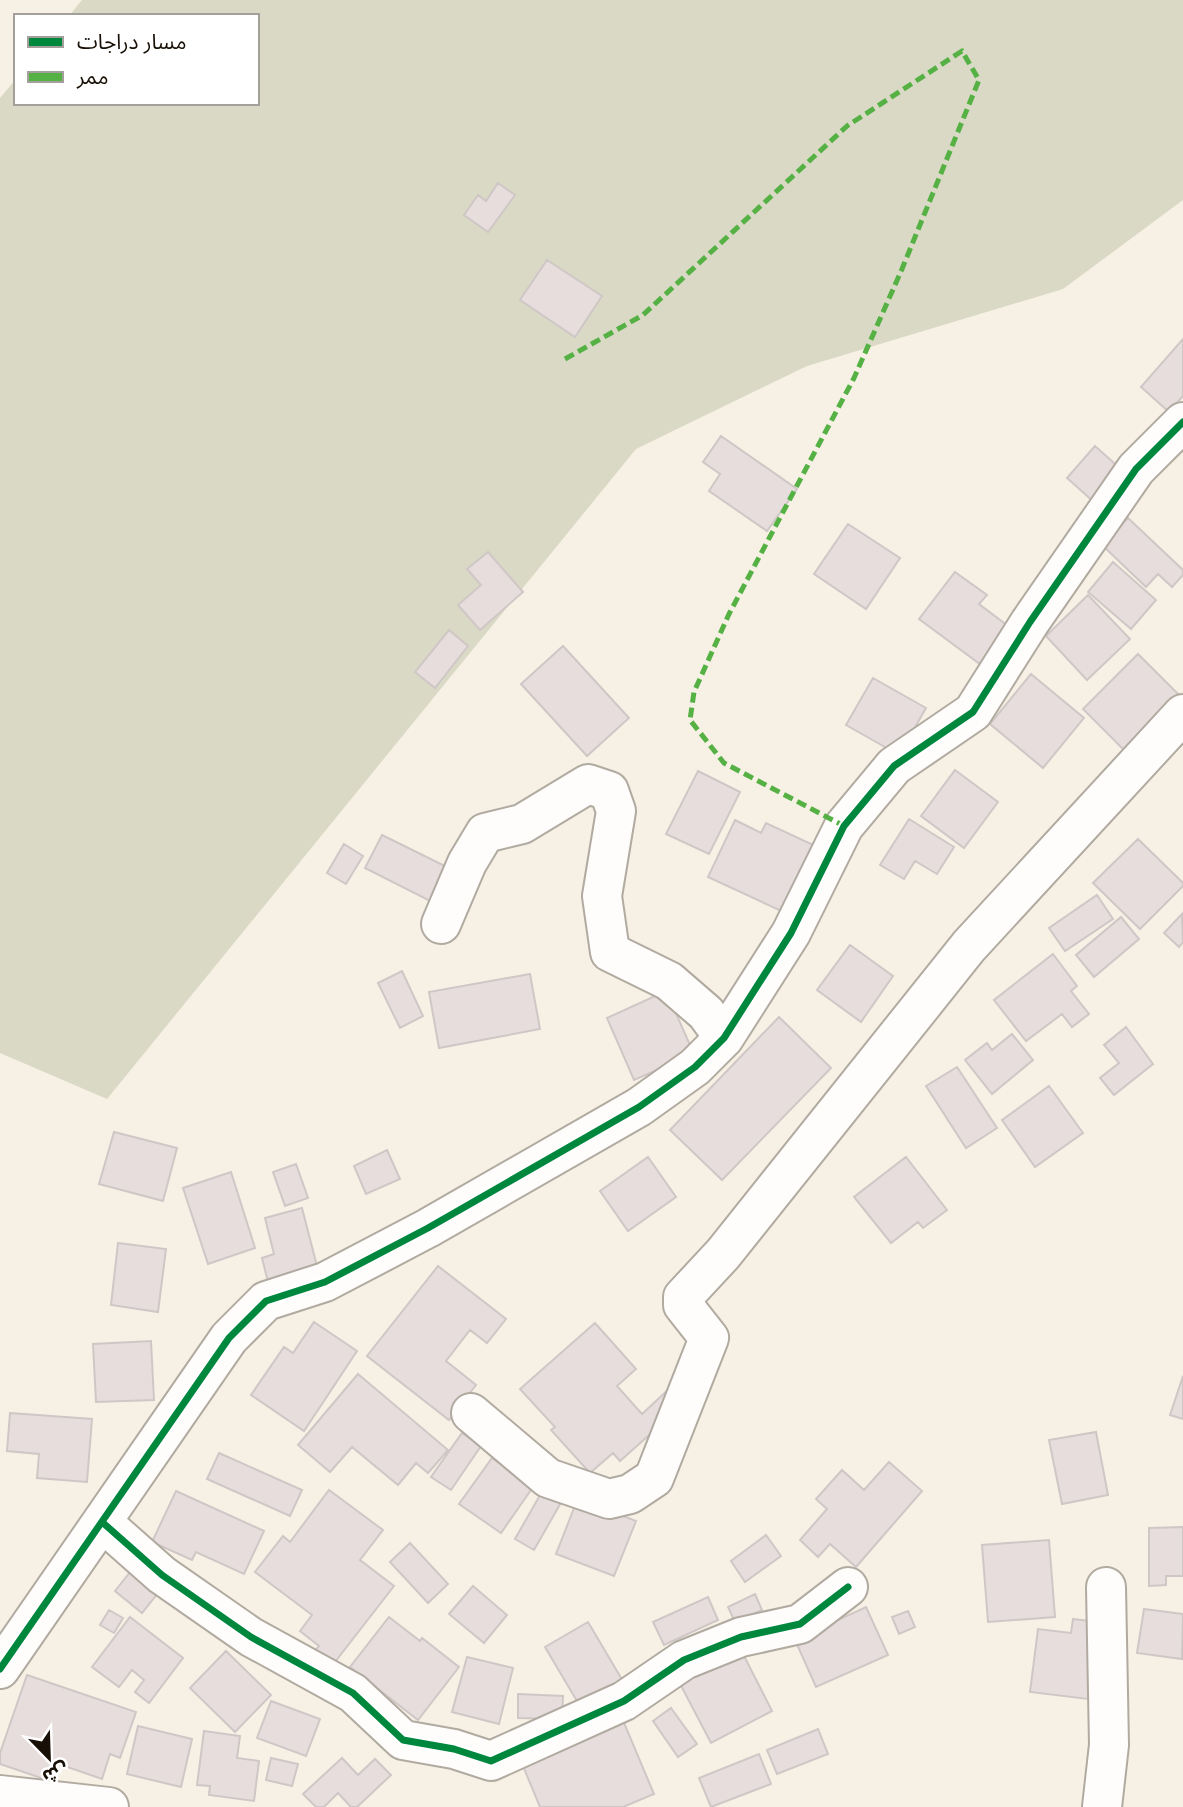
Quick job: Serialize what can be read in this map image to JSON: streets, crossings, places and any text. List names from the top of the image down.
{
  "legend": ["مسار دراجات", "ممر"],
  "north": "bottom right"
}
